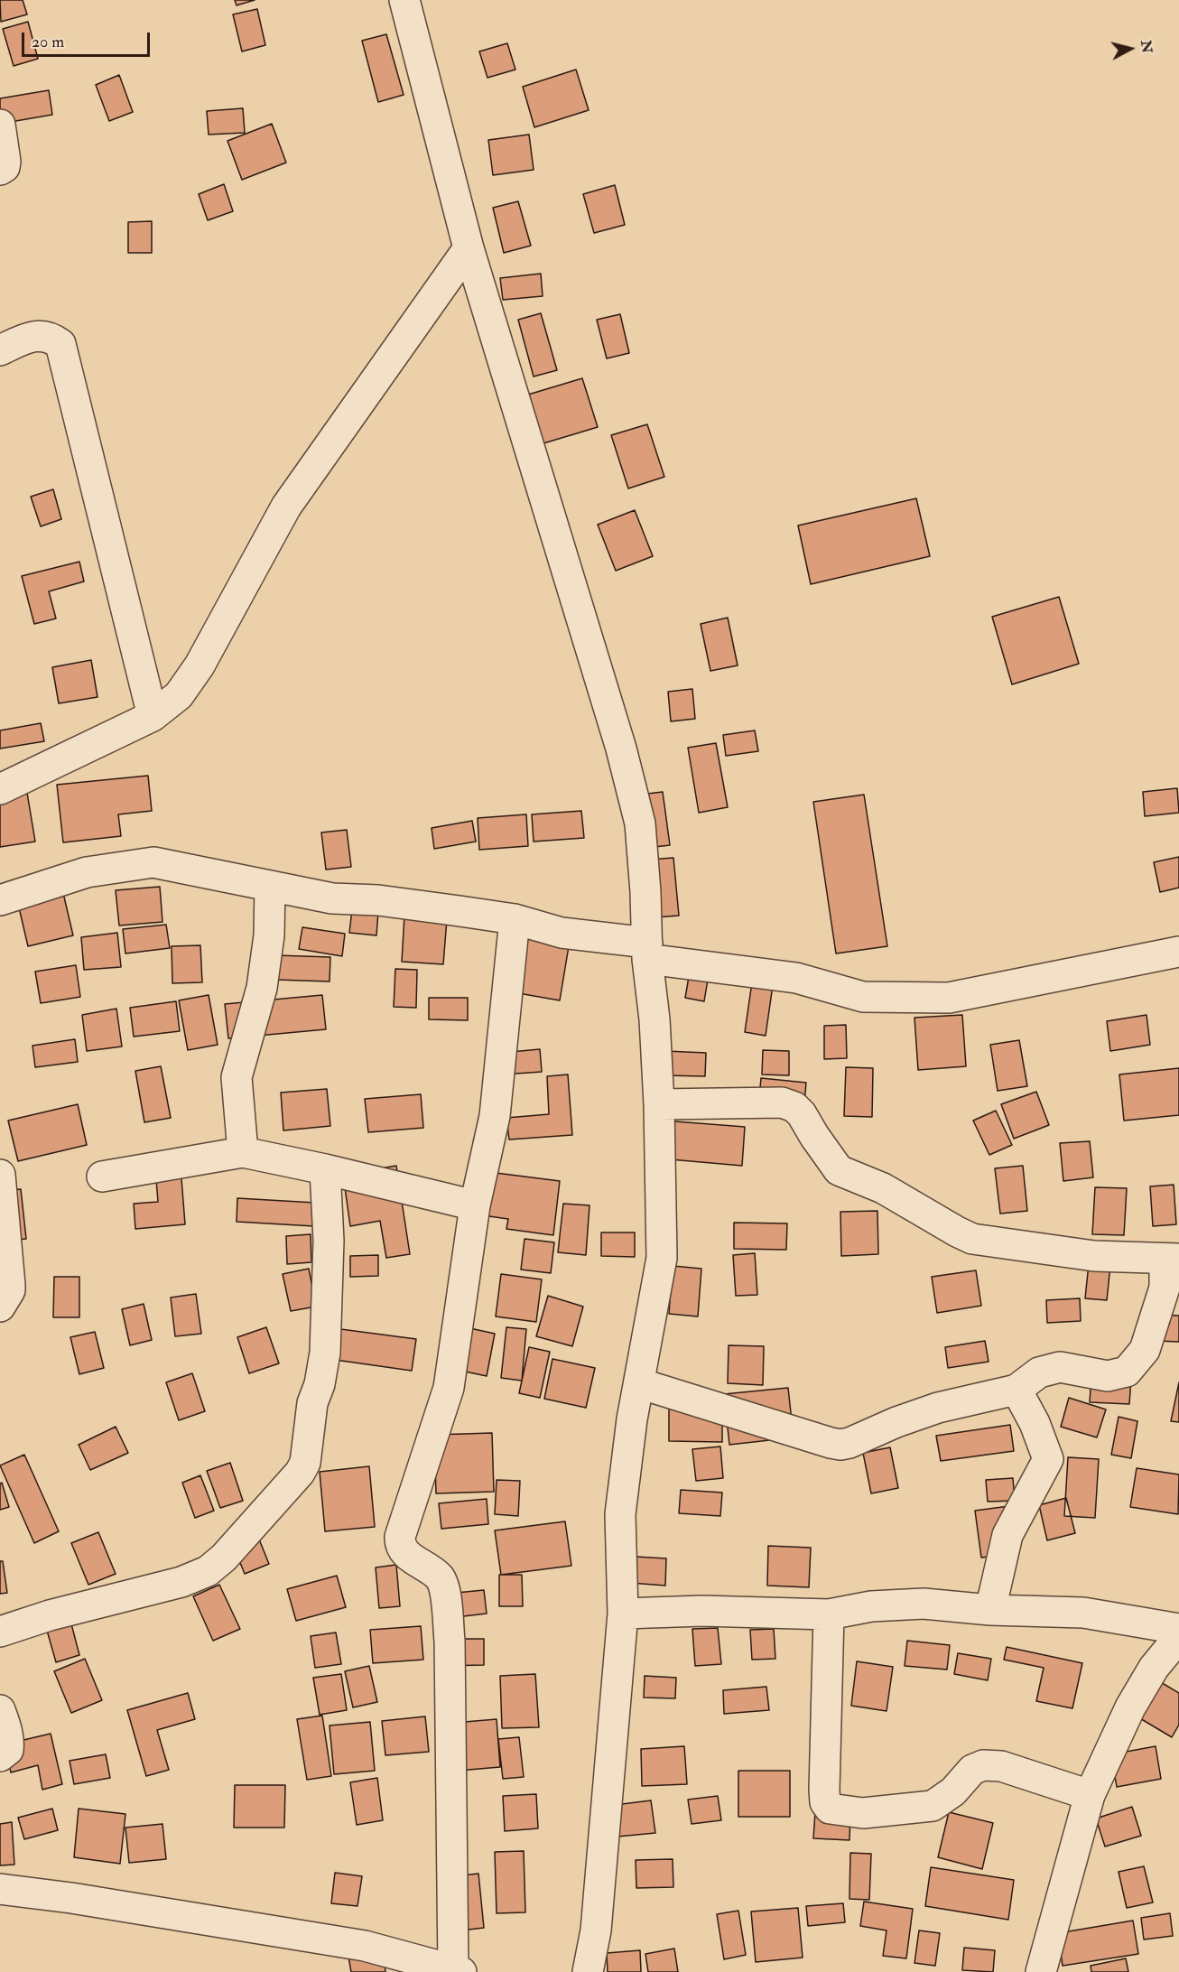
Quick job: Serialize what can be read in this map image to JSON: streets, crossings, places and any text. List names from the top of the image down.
{
  "scale_bar": "20 m",
  "north": "right"
}
